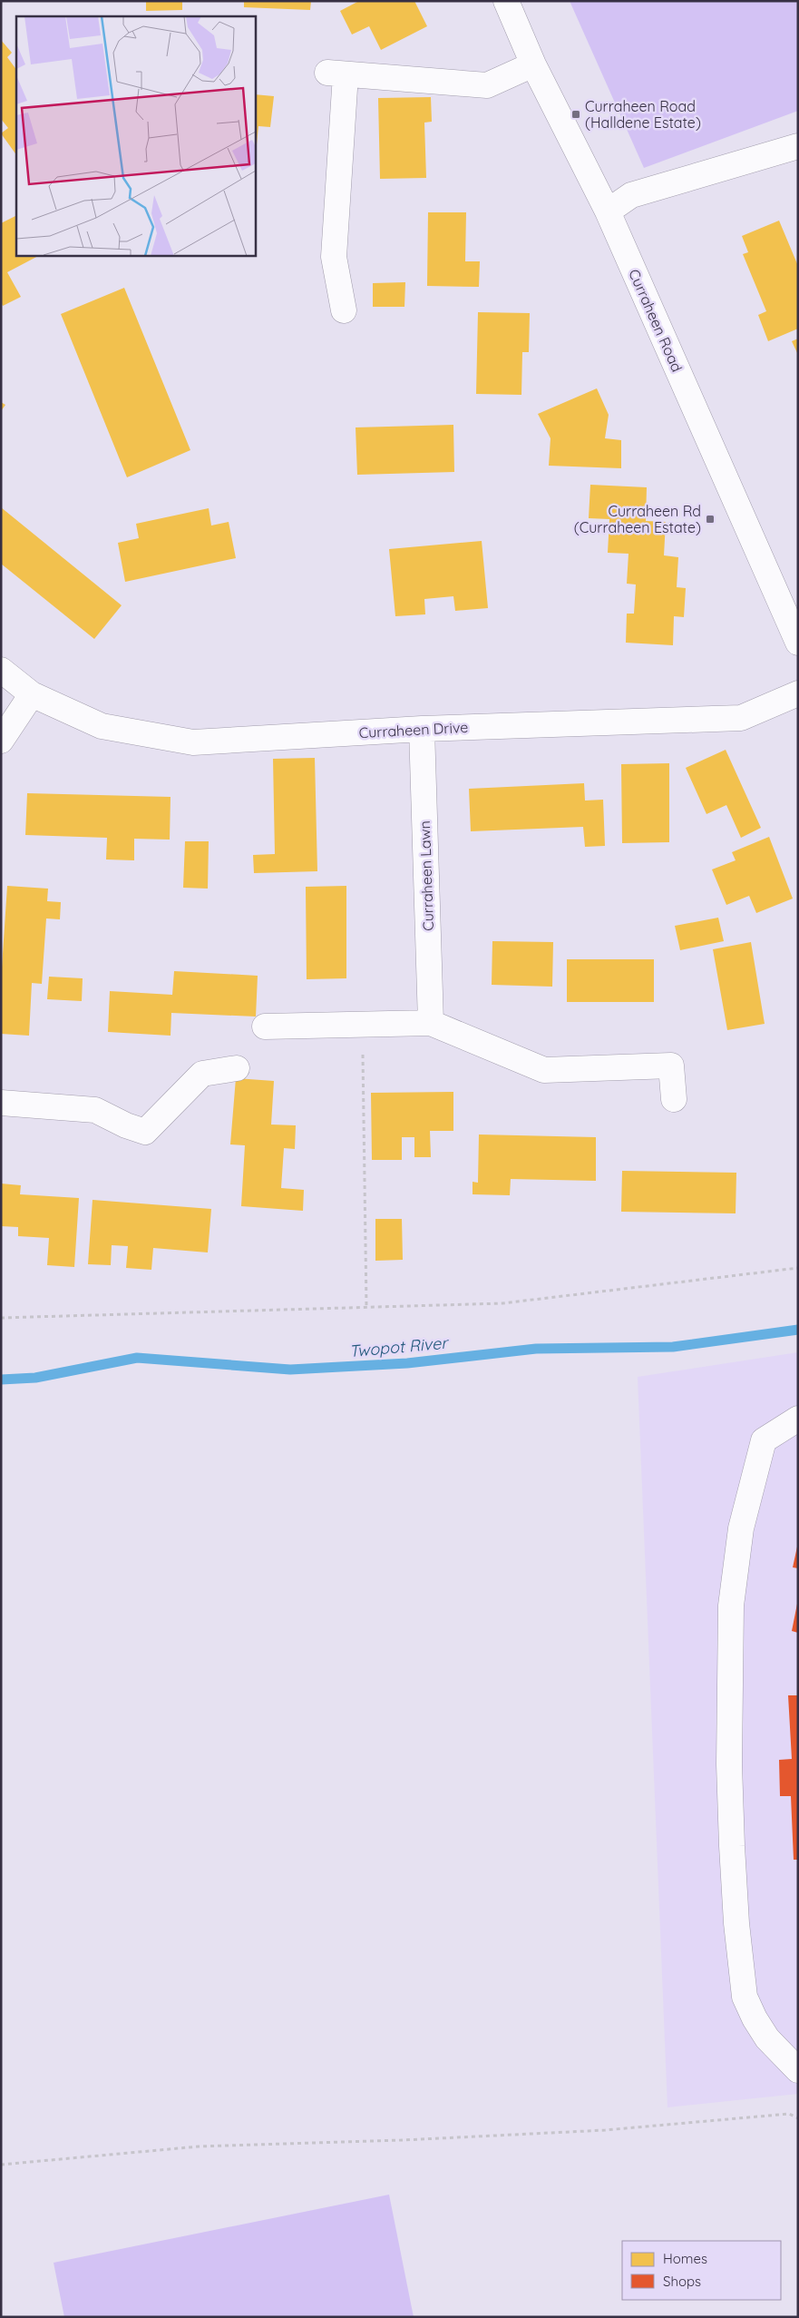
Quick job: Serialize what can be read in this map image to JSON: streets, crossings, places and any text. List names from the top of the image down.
{
  "streets": {
    "street": ["Curraheen Road", "Curraheen Drive", "Curraheen Lawn"]
  },
  "crossings": [
    ["Curraheen Drive", "Curraheen Lawn"]
  ],
  "water": ["Twopot River"],
  "places": {
    "transit": ["Curraheen Road (Halldene Estate)", "Curraheen Rd (Curraheen Estate)"]
  },
  "legend": ["Homes", "Shops"]
}
